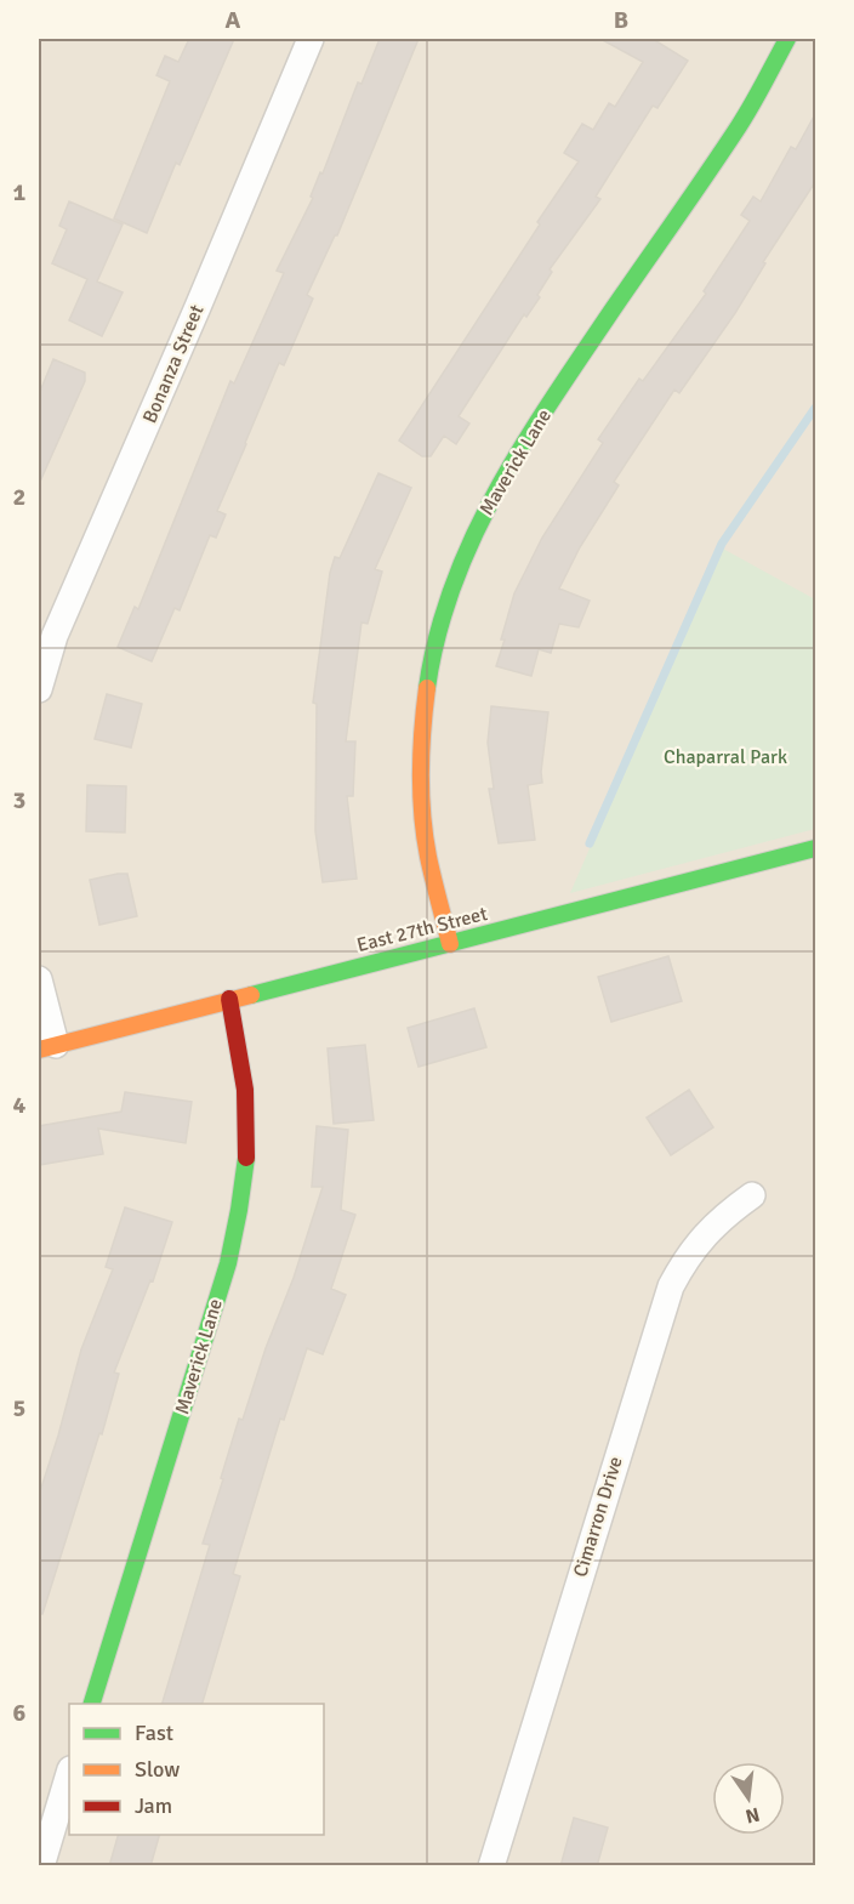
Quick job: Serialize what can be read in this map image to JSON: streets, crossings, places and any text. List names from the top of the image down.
{
  "streets": {
    "street": [
      "Bonanza Street",
      "Maverick Lane",
      "East 27th Street",
      "Cimarron Drive"
    ]
  },
  "crossings": [
    ["Maverick Lane", "East 27th Street"]
  ],
  "parks": ["Chaparral Park"],
  "legend": ["Fast", "Slow", "Jam"],
  "north": "bottom",
  "grid": {
    "columns": ["A", "B"],
    "rows": [
      "1",
      "2",
      "3",
      "4",
      "5",
      "6"
    ]
  }
}
